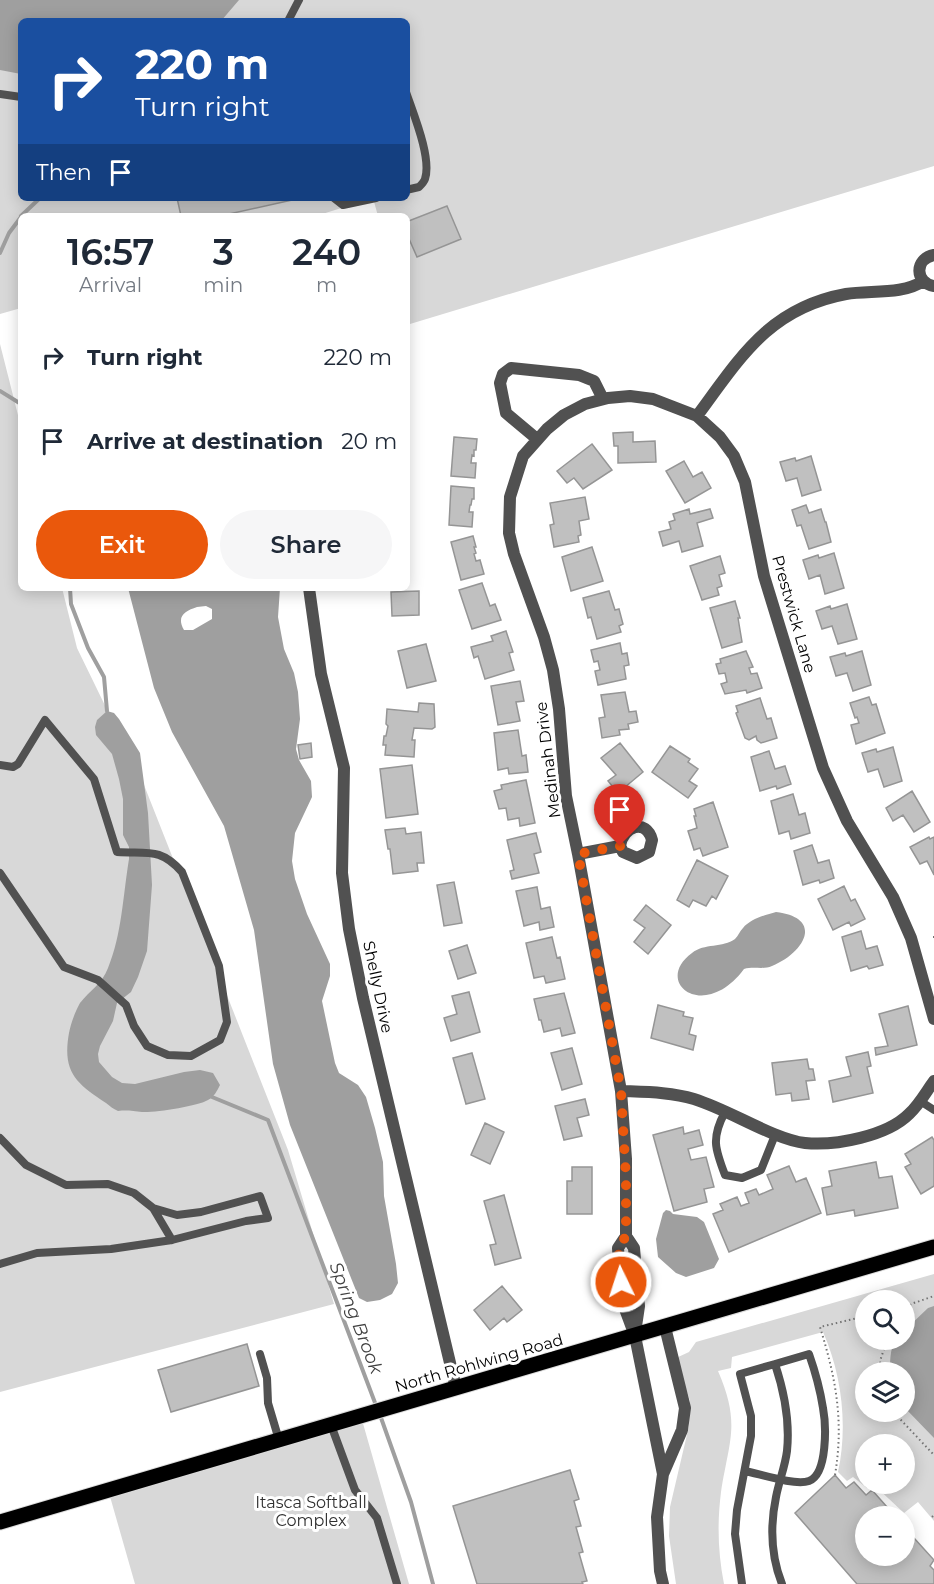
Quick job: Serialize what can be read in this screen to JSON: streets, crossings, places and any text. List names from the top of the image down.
{
  "streets": {
    "main road": ["North Rohlwing Road"],
    "street": ["Prestwick Lane", "Medinah Drive", "Shelly Drive"]
  },
  "crossings": [
    ["Prestwick Lane", "Medinah Drive"],
    ["Medinah Drive", "North Rohlwing Road"],
    ["Shelly Drive", "North Rohlwing Road"]
  ],
  "water": ["Spring Brook"],
  "parks": ["Itasca Softball Complex"],
  "page": {
    "turn": ["220 m", "Turn right"],
    "then": "Then",
    "eta": [
      "16:57",
      "Arrival",
      "3",
      "min",
      "240",
      "m"
    ],
    "list": [
      {
        "name": "Turn right",
        "value": "220 m"
      },
      {
        "name": "Arrive at destination",
        "value": "20 m"
      }
    ],
    "buttons": ["Exit", "Share"],
    "map_buttons": ["+", "−"]
  }
}
